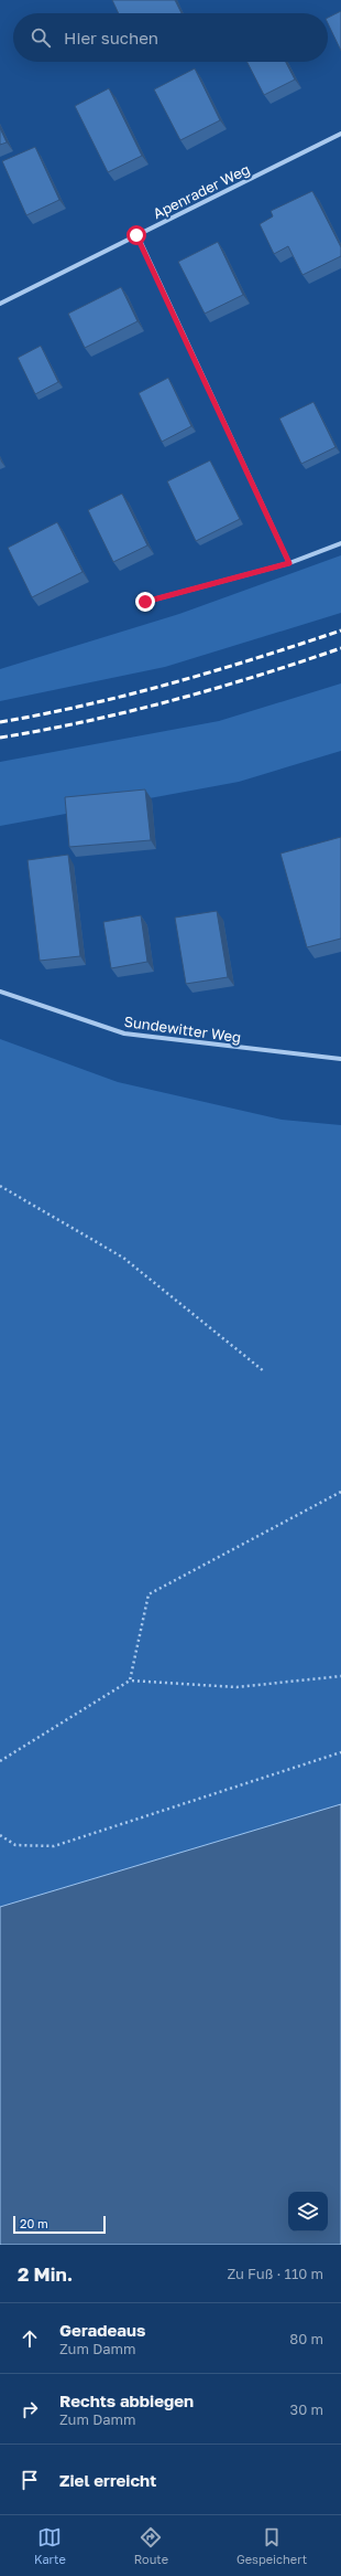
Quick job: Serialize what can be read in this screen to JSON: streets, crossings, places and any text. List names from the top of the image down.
{
  "streets": {
    "street": ["Apenrader Weg", "Sundewitter Weg"]
  },
  "scale_bar": "20 m",
  "page": {
    "search": "Hier suchen",
    "scale": "20 m",
    "heading": ["2 Min.", "Zu Fuß · 110 m"],
    "list": [
      ["Geradeaus", "Zum Damm", "80 m"],
      ["Rechts abbiegen", "Zum Damm", "30 m"],
      "Ziel erreicht"
    ],
    "nav": ["Karte", "Route", "Gespeichert"]
  }
}
